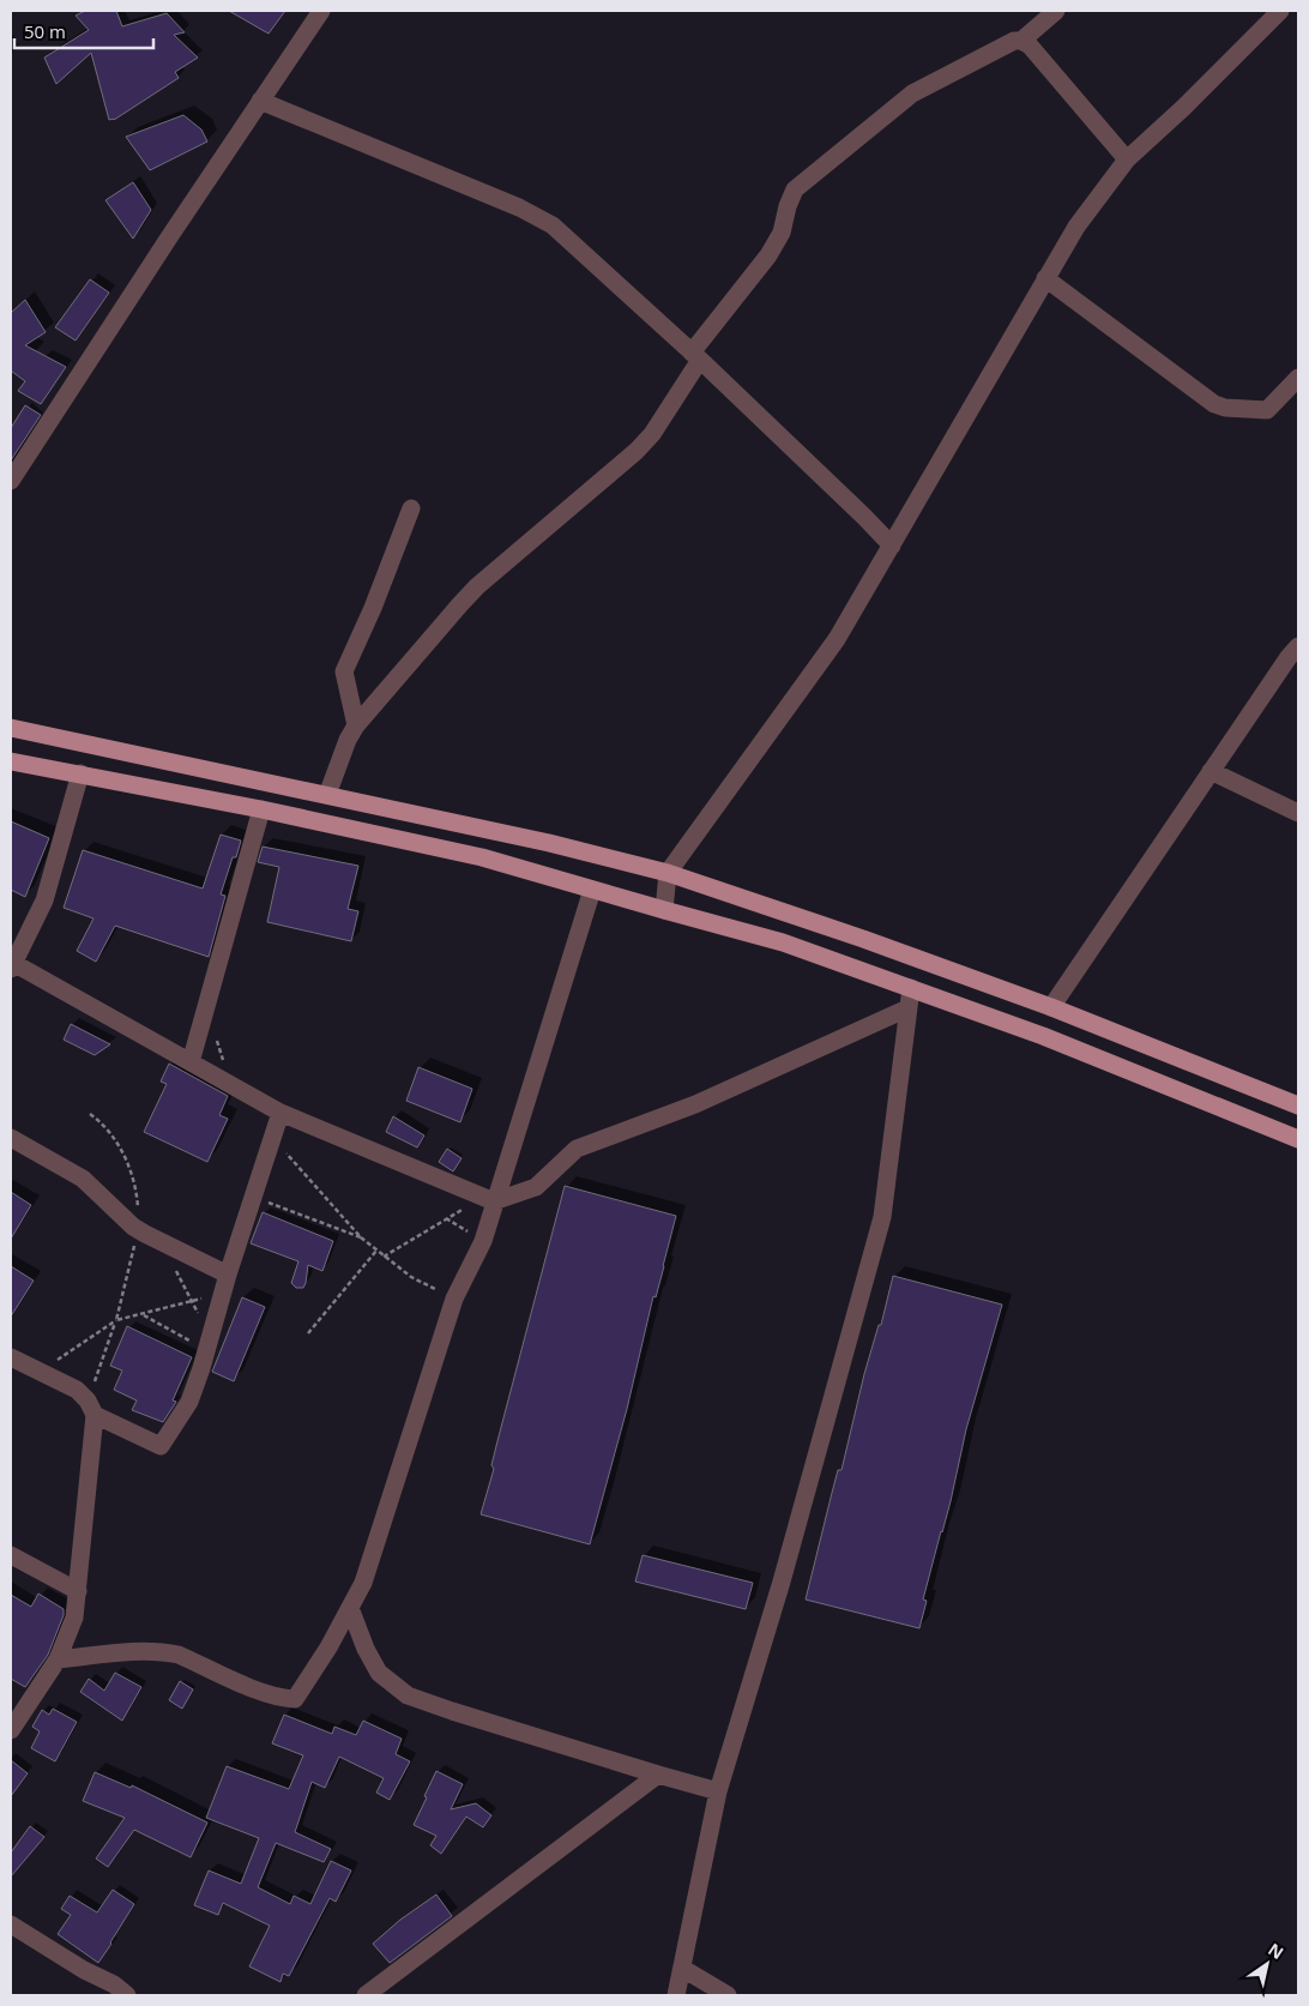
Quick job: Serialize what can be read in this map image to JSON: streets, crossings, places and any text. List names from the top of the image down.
{
  "scale_bar": "50 m",
  "north": "top right"
}
